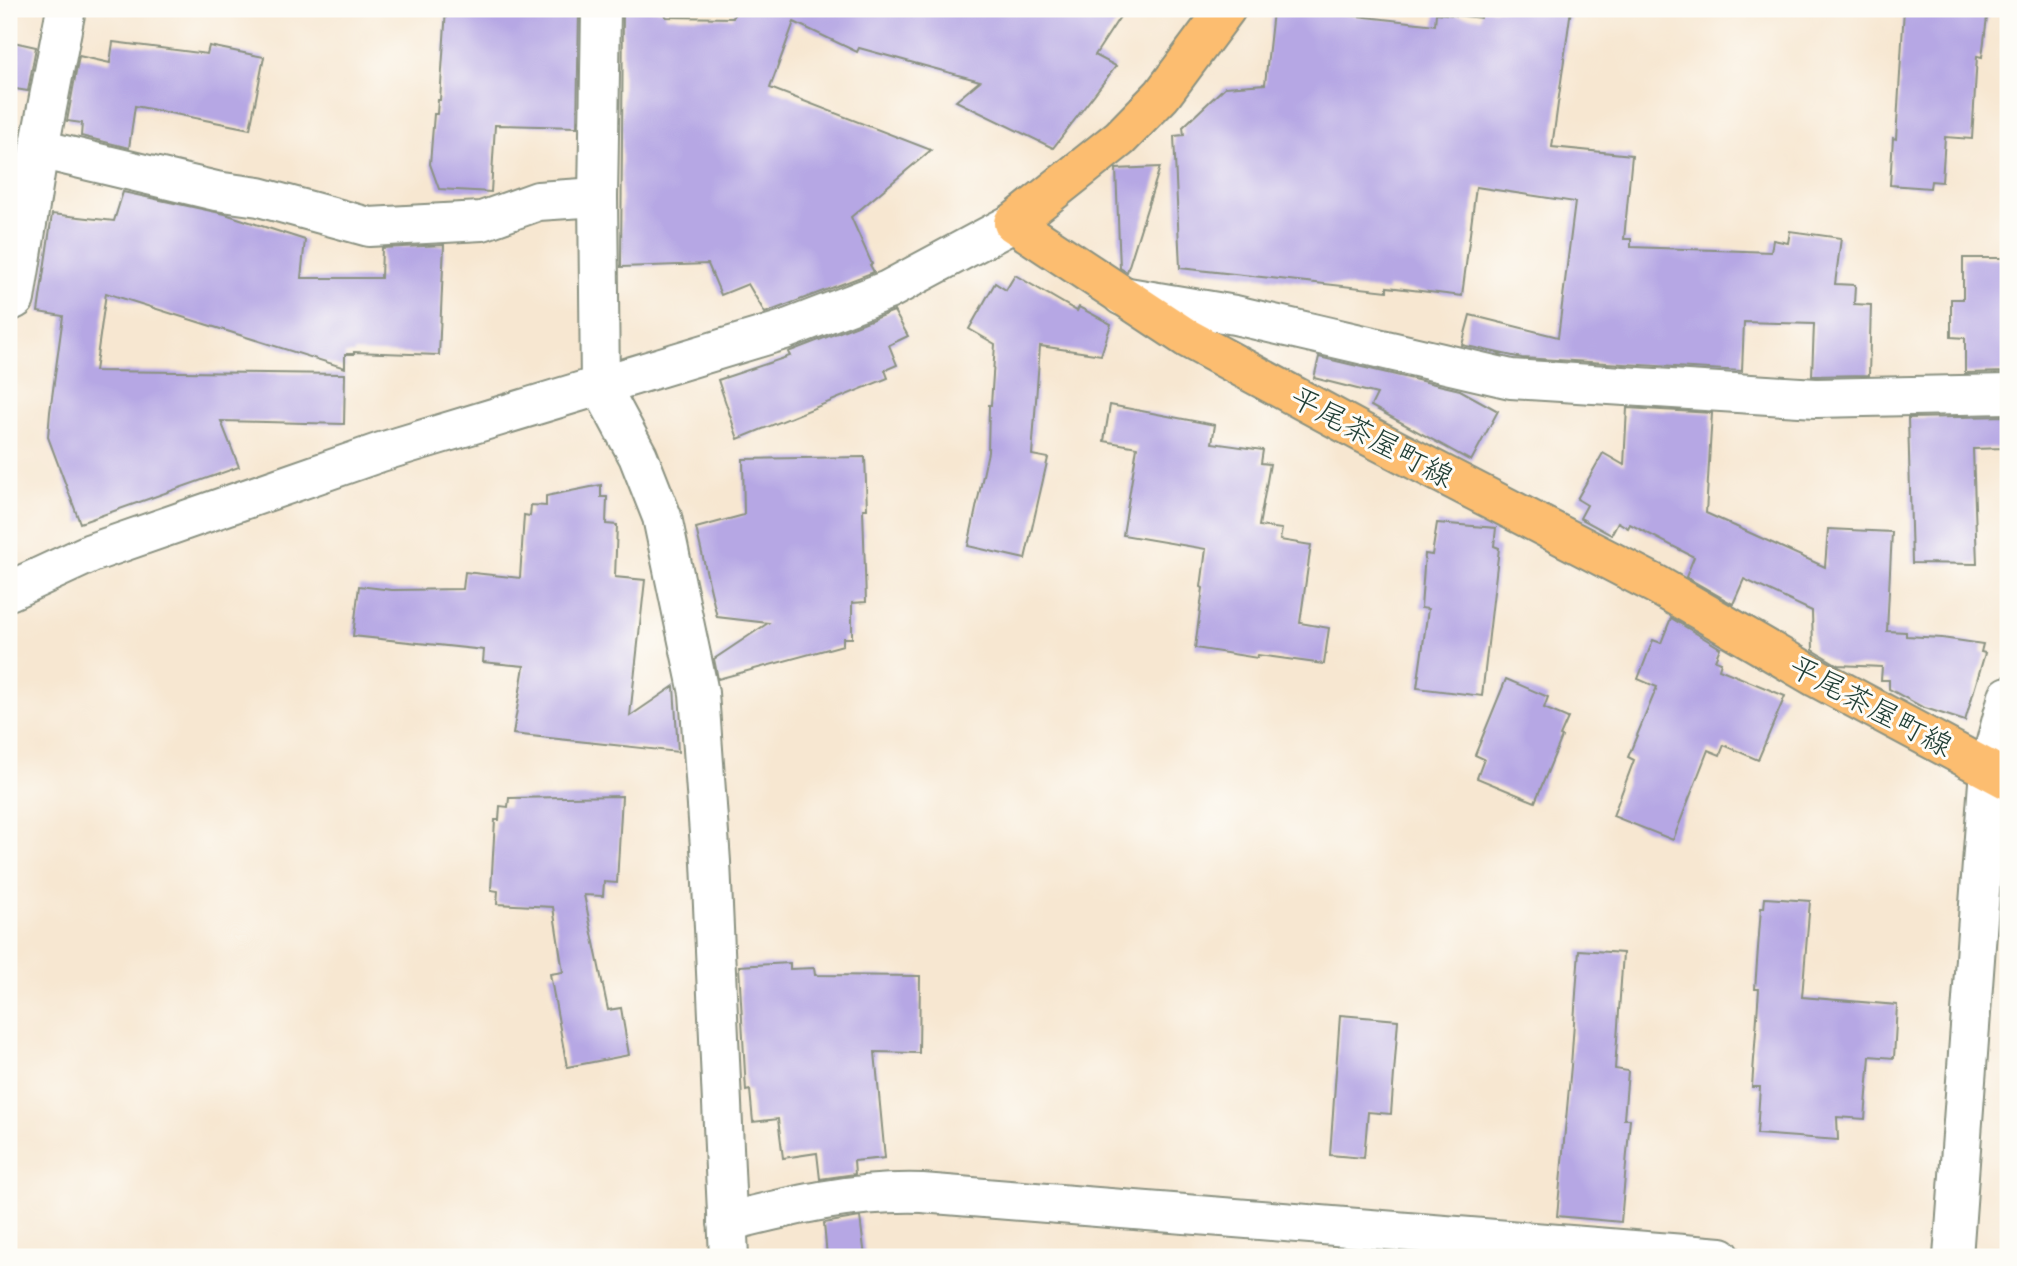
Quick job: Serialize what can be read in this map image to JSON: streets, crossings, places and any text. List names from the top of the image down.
{
  "streets": {
    "main road": ["平尾茶屋町線"]
  }
}
